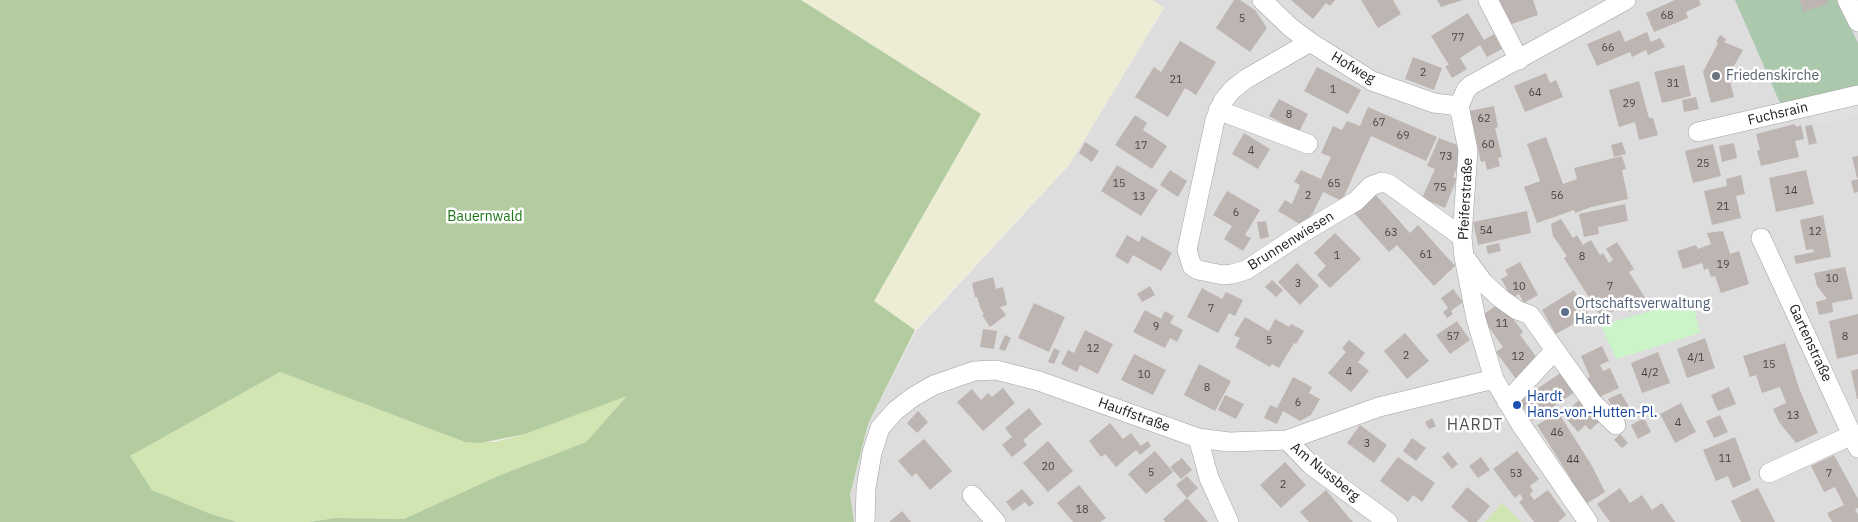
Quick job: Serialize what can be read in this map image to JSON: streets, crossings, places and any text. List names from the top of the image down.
{
  "streets": {
    "street": [
      "Hofweg",
      "Fuchsrain",
      "Pfeiferstraße",
      "Brunnenwiesen",
      "Gartenstraße",
      "Hauffstraße",
      "Am Nussberg"
    ]
  },
  "crossings": [
    ["Hofweg", "Pfeiferstraße"],
    ["Hofweg", "Brunnenwiesen"],
    ["Pfeiferstraße", "Brunnenwiesen"],
    ["Pfeiferstraße", "Hauffstraße"],
    ["Hauffstraße", "Am Nussberg"]
  ],
  "districts": ["HARDT"],
  "parks": ["Bauernwald"],
  "places": ["Friedenskirche", "Ortschaftsverwaltung Hardt", "Hardt Hans-von-Hutten-Pl."],
  "house_numbers": [
    "68",
    "5",
    "77",
    "66",
    "2",
    "21",
    "31",
    "1",
    "64",
    "29",
    "8",
    "62",
    "67",
    "69",
    "60",
    "17",
    "4",
    "73",
    "25",
    "15",
    "65",
    "75",
    "14",
    "2",
    "56",
    "13",
    "21",
    "6",
    "54",
    "12",
    "63",
    "61",
    "1",
    "8",
    "19",
    "10",
    "3",
    "10",
    "7",
    "7",
    "11",
    "9",
    "57",
    "8",
    "5",
    "12",
    "2",
    "12",
    "4/1",
    "15",
    "4",
    "4/2",
    "10",
    "8",
    "6",
    "13",
    "4",
    "46",
    "3",
    "11",
    "44",
    "20",
    "5",
    "53",
    "7",
    "2",
    "18"
  ]
}
